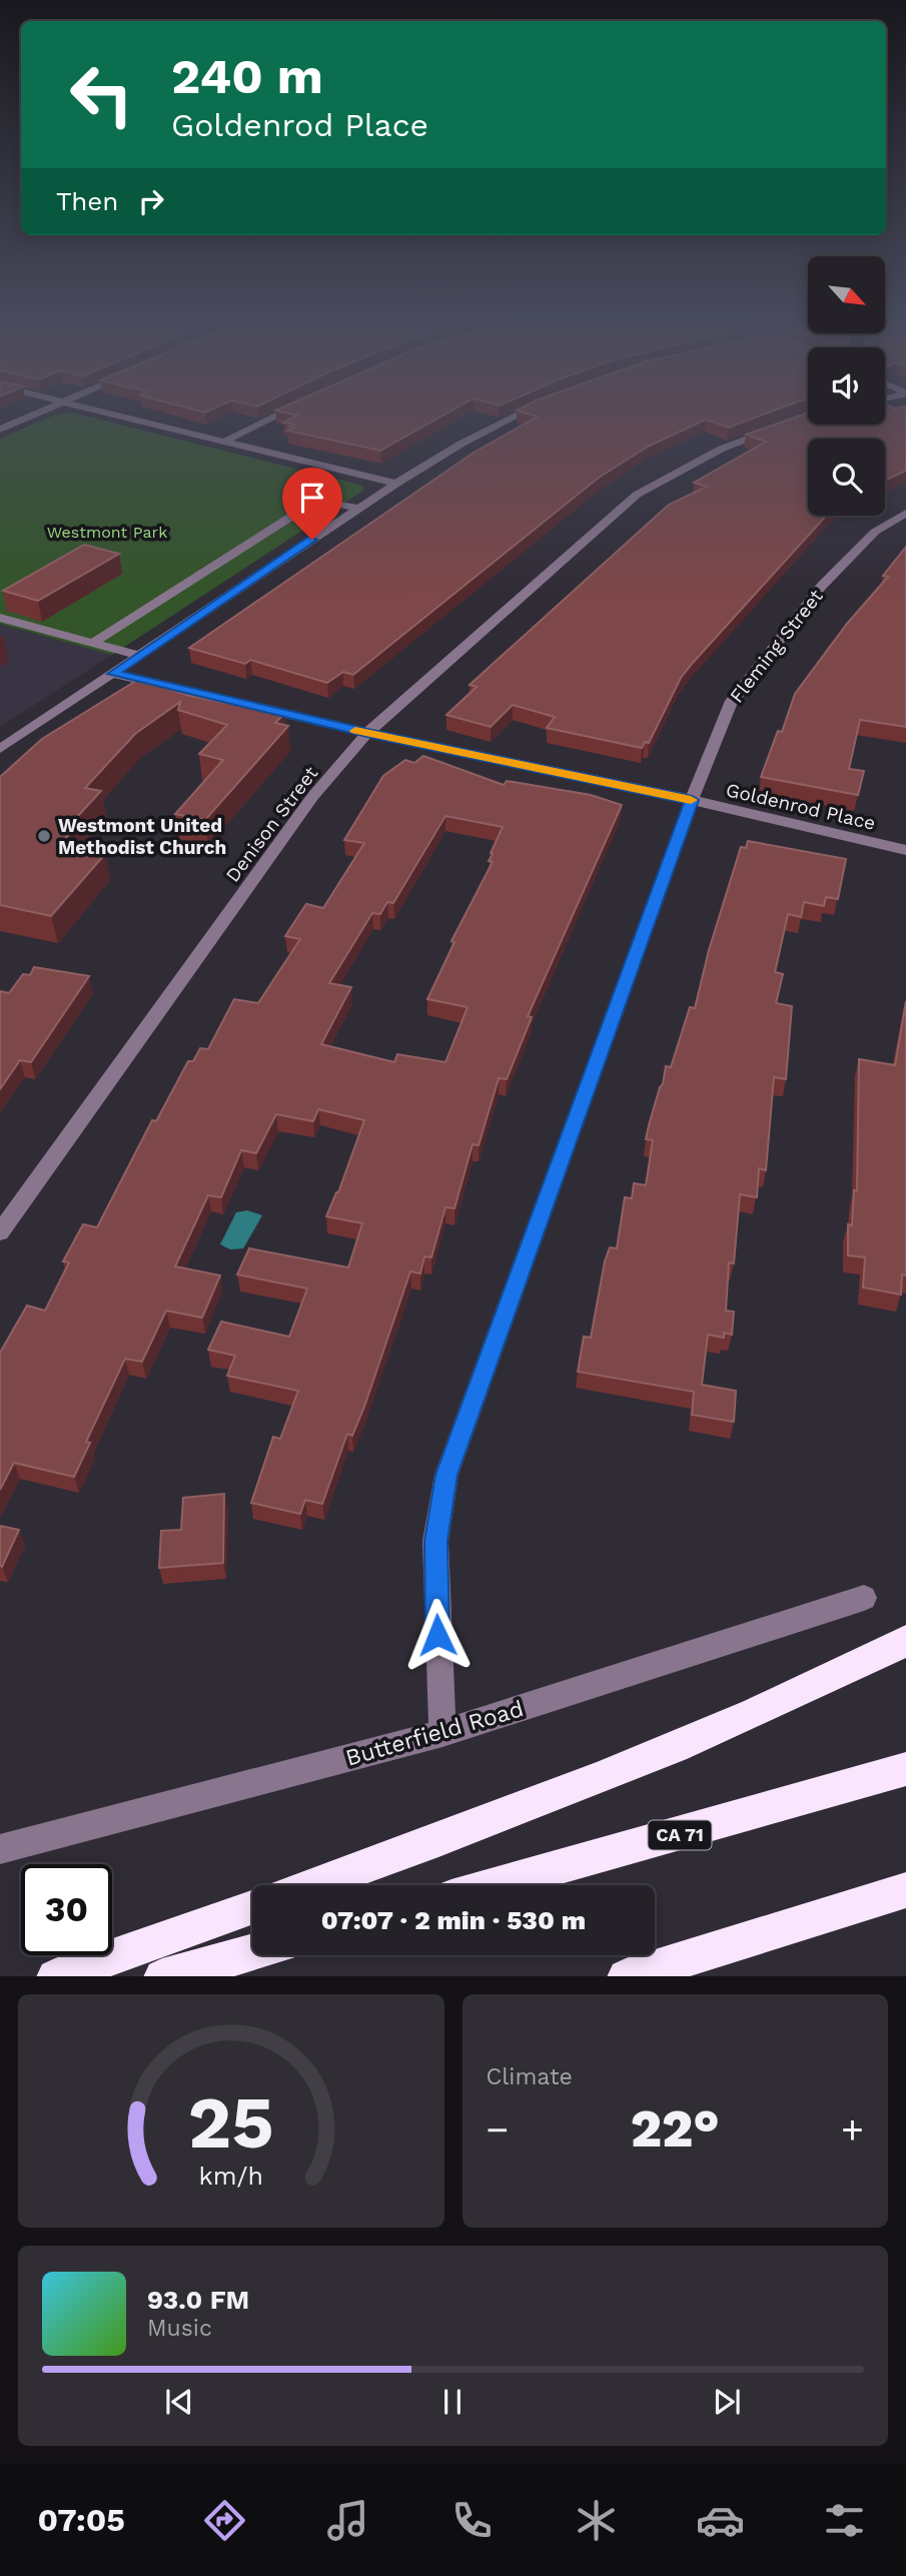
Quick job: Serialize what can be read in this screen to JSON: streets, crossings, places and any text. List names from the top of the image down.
{
  "streets": {
    "highway": ["CA 71"],
    "street": [
      "Fleming Street",
      "Goldenrod Place",
      "Denison Street",
      "Butterfield Road"
    ]
  },
  "crossings": [
    ["Fleming Street", "Goldenrod Place"],
    ["Fleming Street", "Butterfield Road"],
    ["Goldenrod Place", "Denison Street"]
  ],
  "parks": ["Westmont Park"],
  "places": ["Westmont United Methodist Church"],
  "north": "bottom right",
  "page": {
    "turn": ["240 m", "Goldenrod Place"],
    "then": "Then",
    "limit": "30",
    "trip": "07:07 · 2 min · 530 m",
    "tile": "Climate",
    "heat": ["−", "22°", "+"],
    "song": ["93.0 FM", "Music"],
    "tabs": "07:05",
    "gauge": ["25", "km/h"]
  }
}
